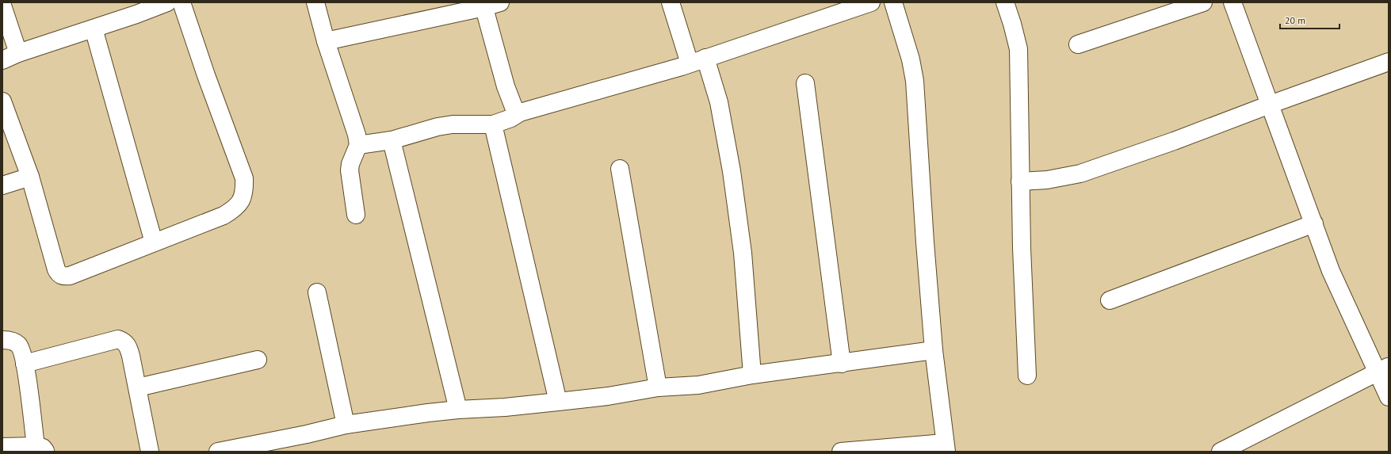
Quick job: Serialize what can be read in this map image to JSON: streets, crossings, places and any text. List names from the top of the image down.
{
  "scale_bar": "20 m"
}
